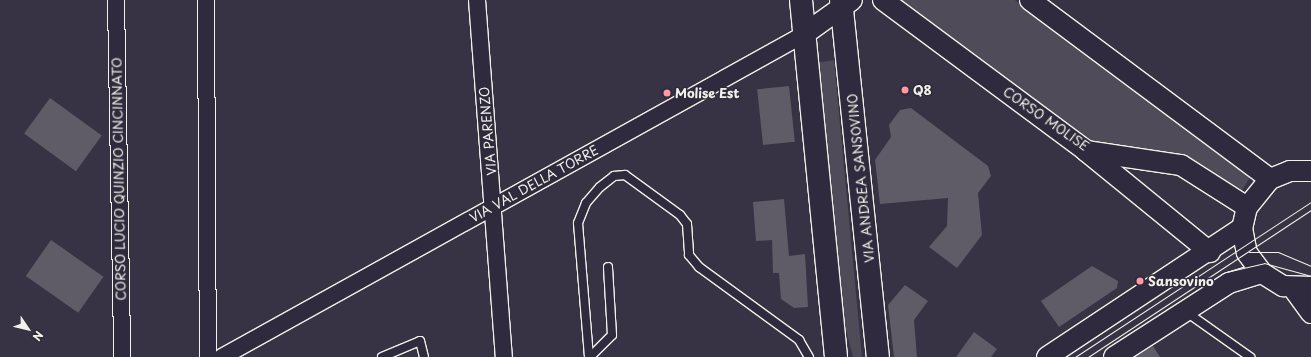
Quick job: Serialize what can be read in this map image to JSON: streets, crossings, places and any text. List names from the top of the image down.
{
  "streets": {
    "main road": ["VIA ANDREA SANSOVINO"],
    "street": [
      "CORSO MOLISE",
      "VIA PARENZO",
      "CORSO LUCIO QUINZIO CINCINNATO",
      "VIA VAL DELLA TORRE"
    ]
  },
  "crossings": [
    ["VIA PARENZO", "VIA VAL DELLA TORRE"],
    ["VIA ANDREA SANSOVINO", "VIA VAL DELLA TORRE"]
  ],
  "places": ["Q8", "Molise Est", "Sansovino"],
  "north": "bottom right"
}
